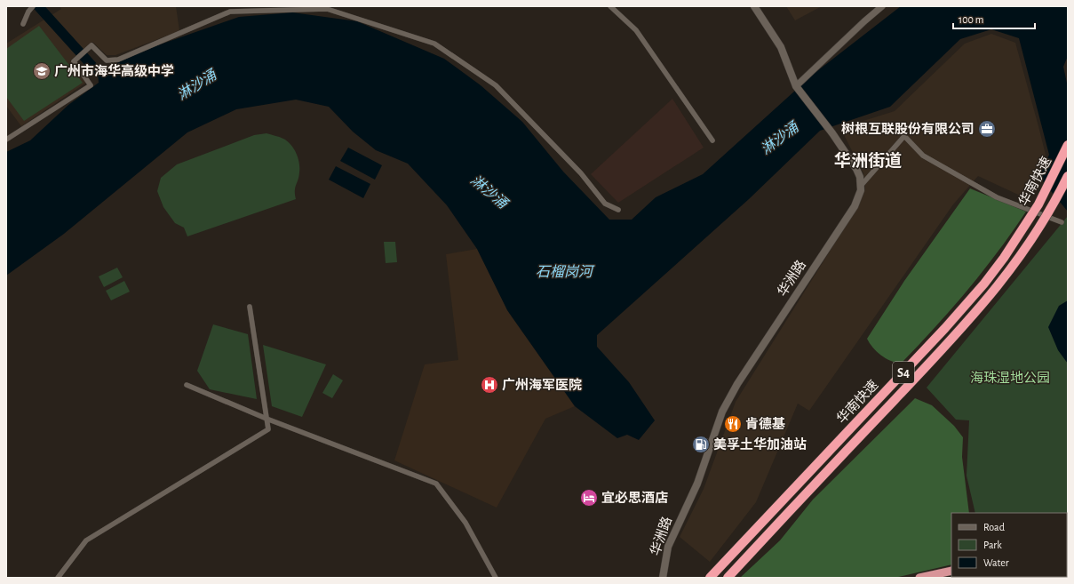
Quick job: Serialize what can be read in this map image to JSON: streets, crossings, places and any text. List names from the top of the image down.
{
  "streets": {
    "highway": ["华南快速", "S4"],
    "main road": ["华洲路"]
  },
  "districts": ["华洲街道"],
  "water": ["淋沙涌", "石榴岗河"],
  "parks": ["海珠湿地公园"],
  "places": {
    "school or university": ["广州市海华高级中学"],
    "office": ["树根互联股份有限公司"],
    "hospital": ["广州海军医院"],
    "restaurant": ["肯德基"],
    "fuel station": ["美孚土华加油站"],
    "hotel": ["宜必思酒店"]
  },
  "legend": ["Road", "Park", "Water"],
  "scale_bar": "100 m"
}
